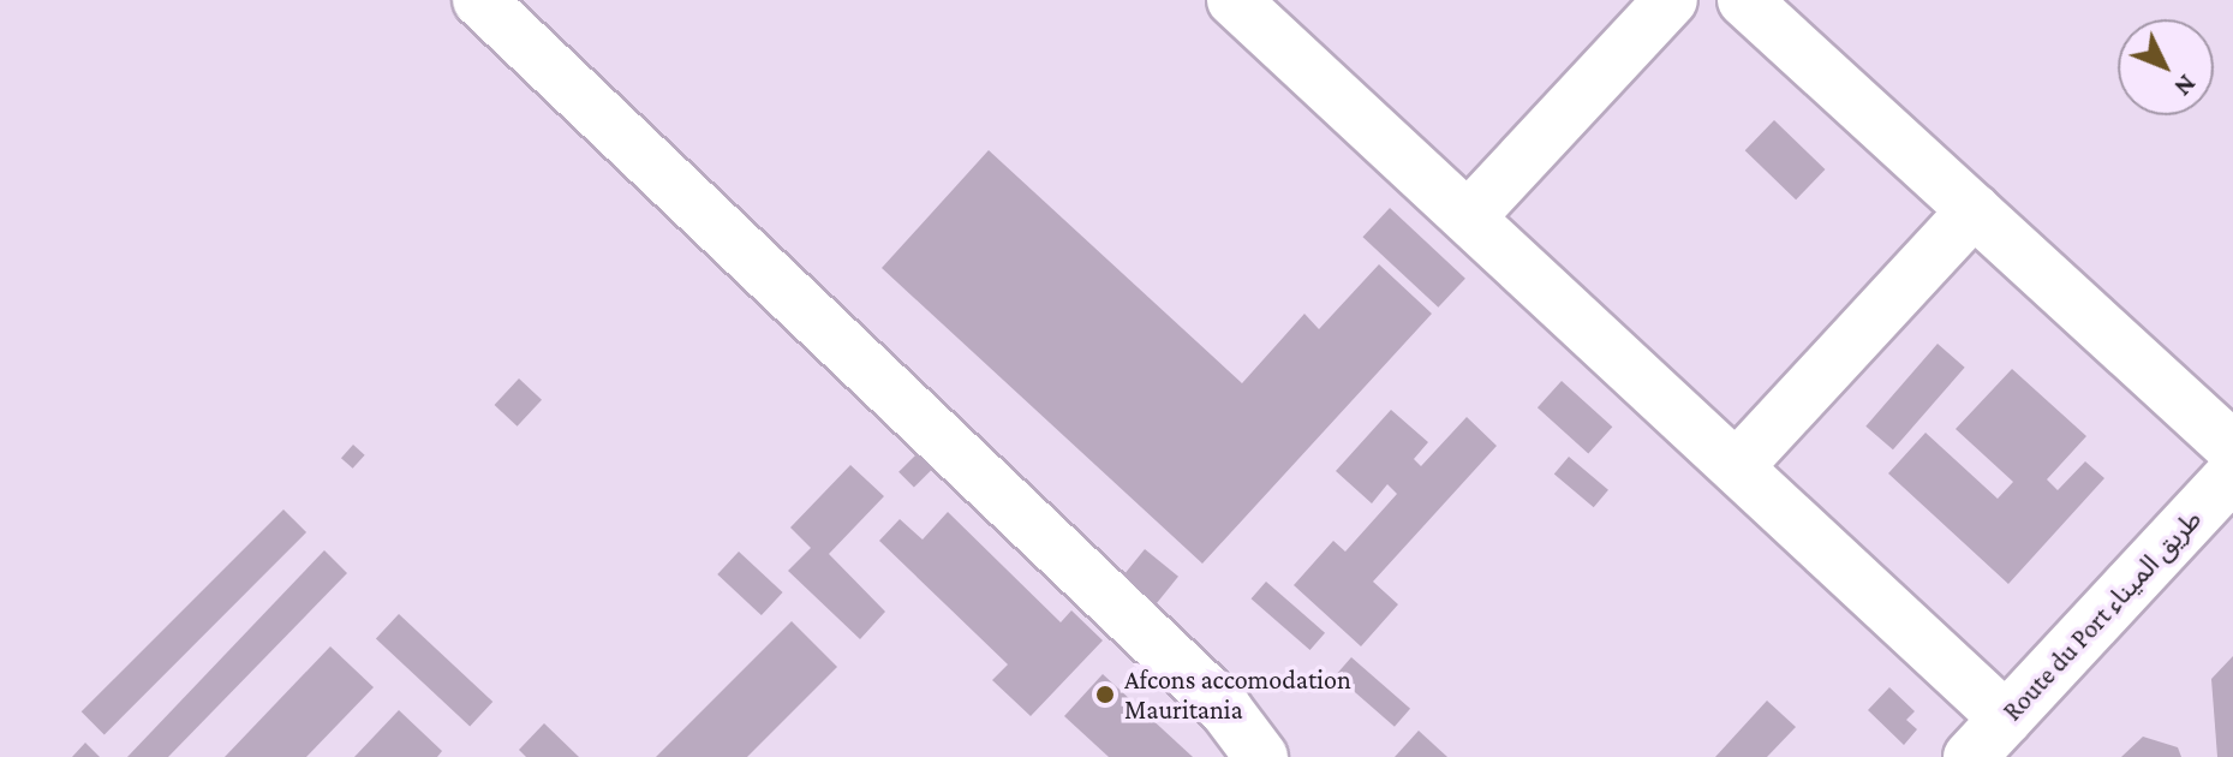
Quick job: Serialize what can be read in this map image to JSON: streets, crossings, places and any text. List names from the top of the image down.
{
  "streets": {
    "street": ["Route du Port طريق الميناء"]
  },
  "places": ["Afcons accomodation Mauritania"],
  "north": "bottom right"
}
